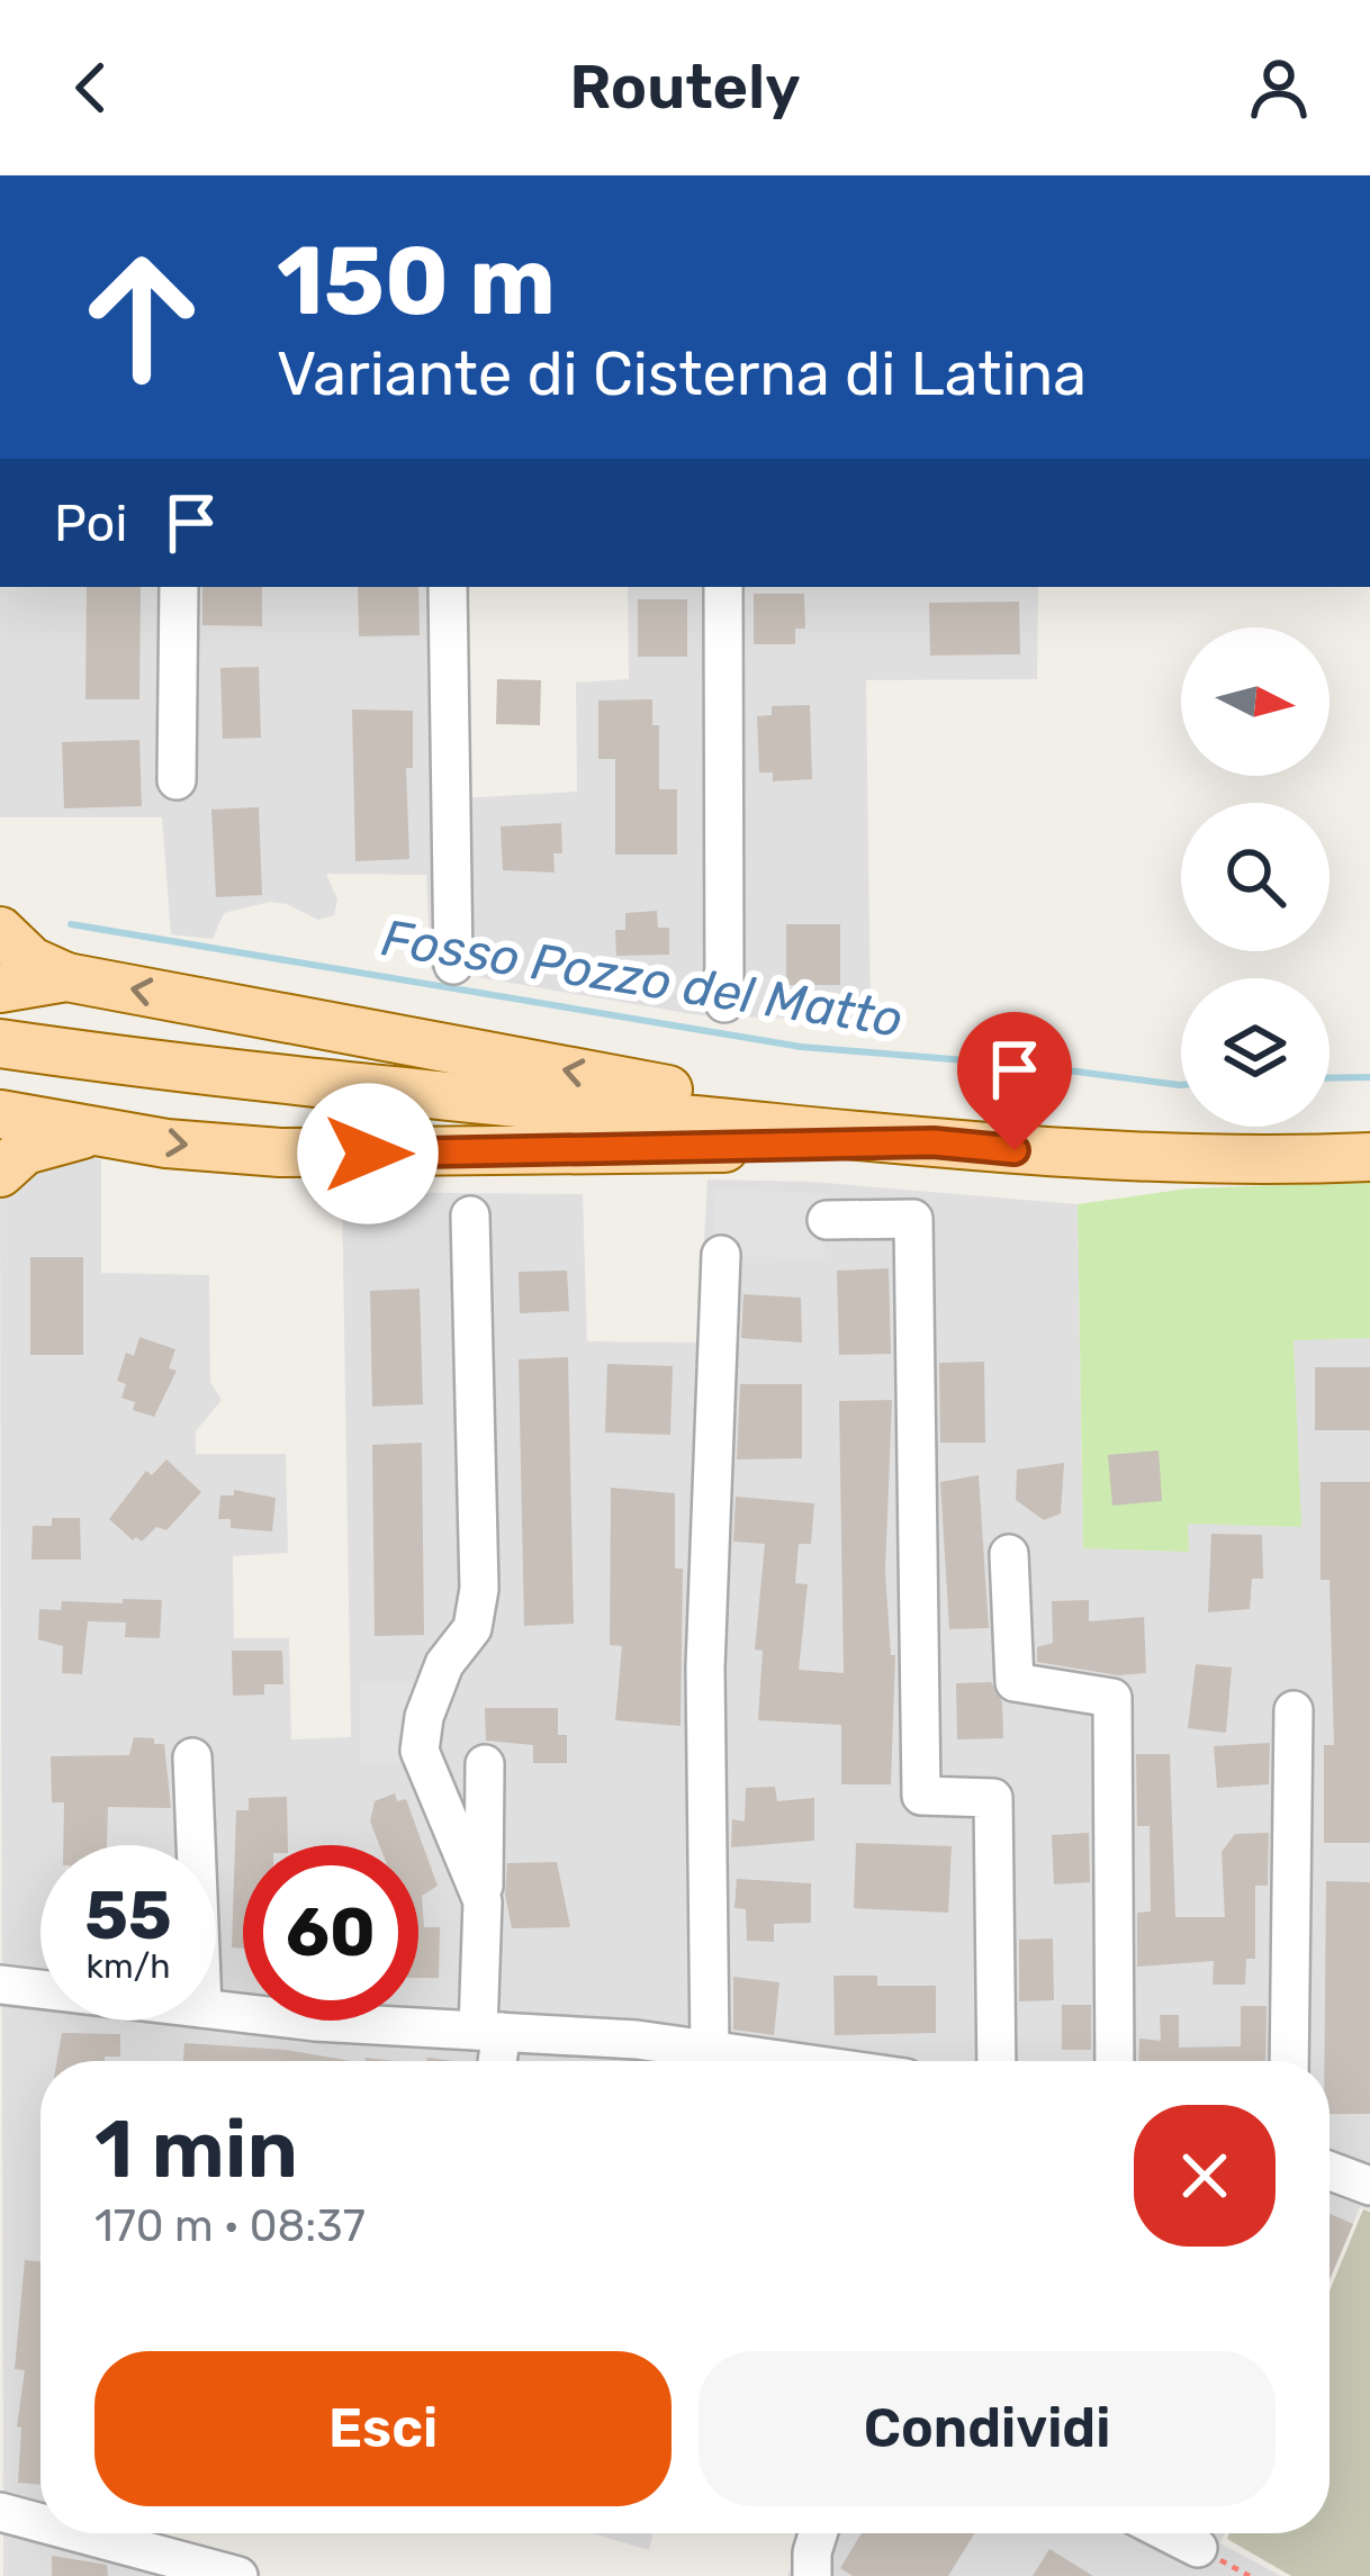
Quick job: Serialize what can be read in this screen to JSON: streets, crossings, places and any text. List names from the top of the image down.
{
  "water": ["Fosso Pozzo del Matto"],
  "north": "right",
  "page": {
    "header": "Routely",
    "turn": ["150 m", "Variante di Cisterna di Latina"],
    "then": "Poi",
    "speed": "55 km/h",
    "limit": "60",
    "heading": ["1 min", "170 m · 08:37"],
    "buttons": ["Esci", "Condividi"]
  }
}
